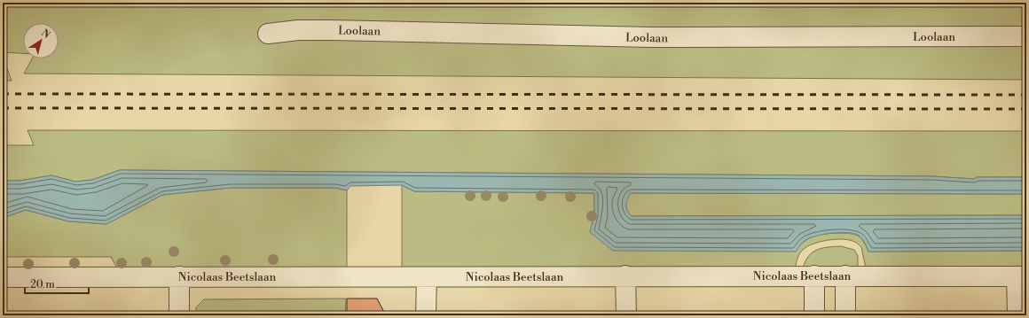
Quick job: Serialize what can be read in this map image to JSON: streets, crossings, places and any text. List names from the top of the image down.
{
  "streets": {
    "street": ["Loolaan", "Nicolaas Beetslaan"]
  },
  "scale_bar": "20 m",
  "north": "top right"
}
